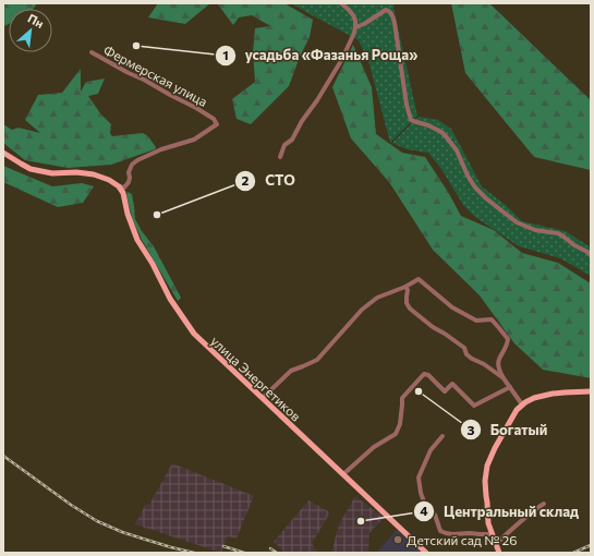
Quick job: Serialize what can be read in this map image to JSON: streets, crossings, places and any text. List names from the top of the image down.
{
  "streets": {
    "main road": ["улица Энергетиков"],
    "street": ["Фермерская улица"]
  },
  "crossings": [
    ["Фермерская улица", "улица Энергетиков"]
  ],
  "places": [
    "усадьба «Фазанья Роща»",
    "СТО",
    "Богатый",
    "Центральный склад",
    "Детский сад № 26"
  ],
  "north": "top right"
}
